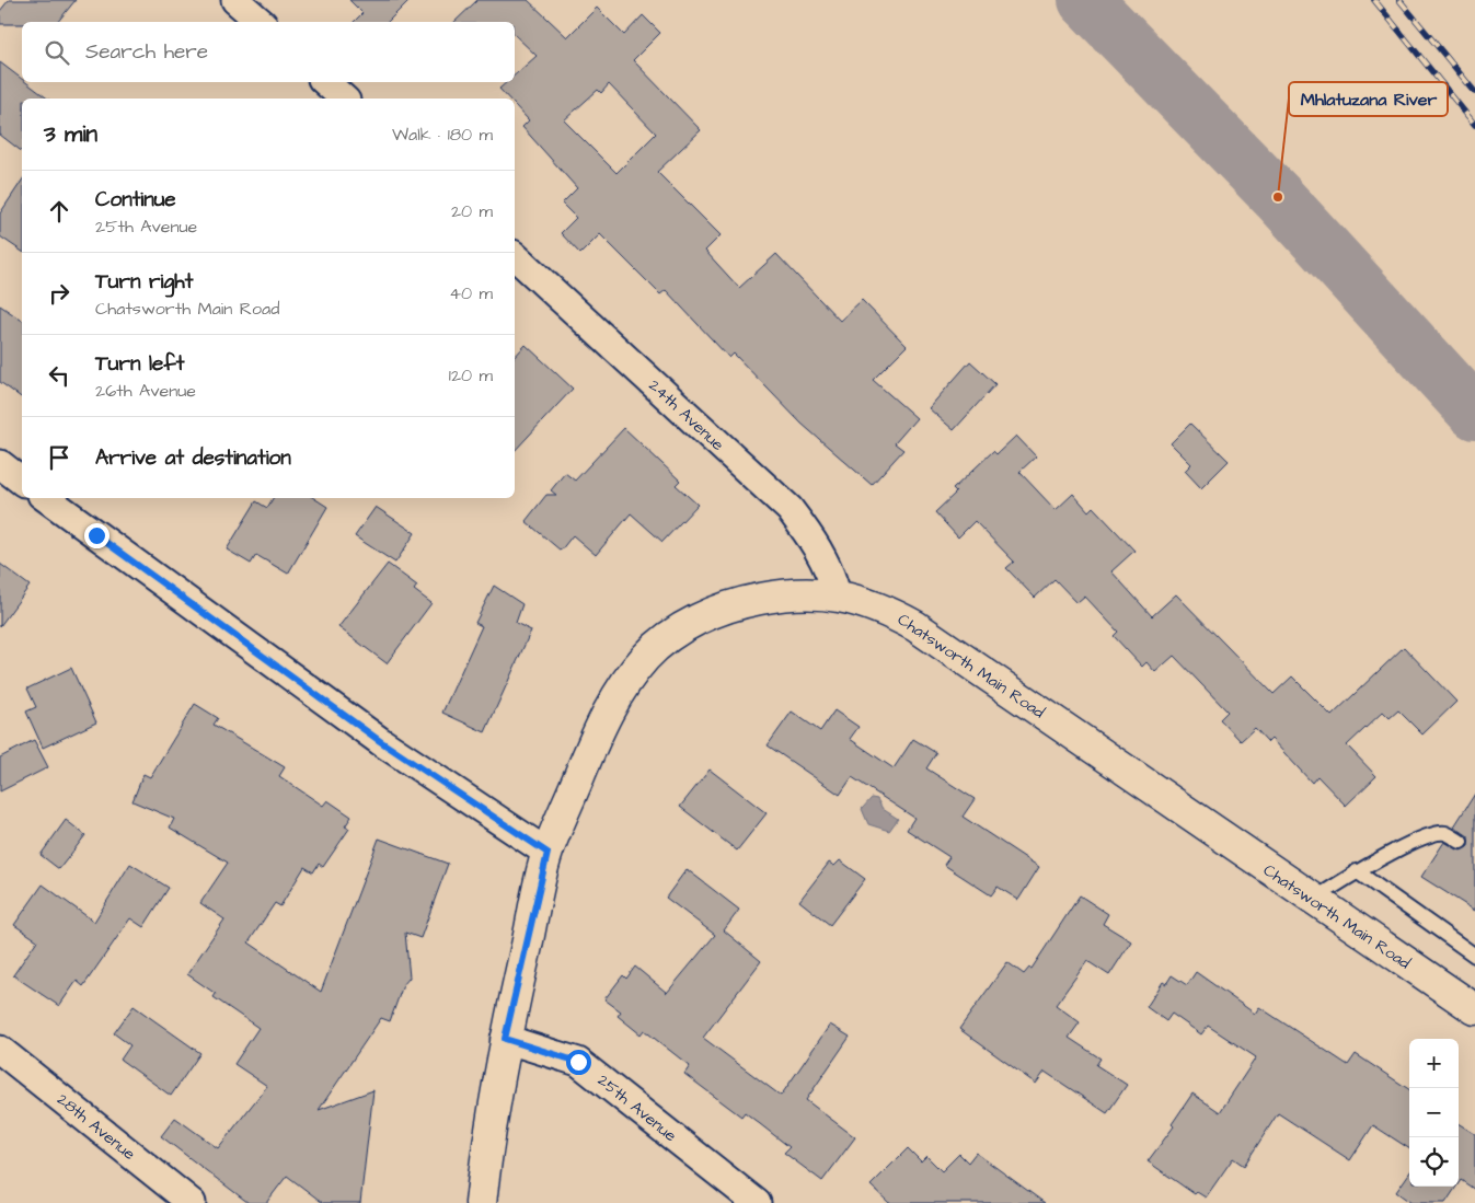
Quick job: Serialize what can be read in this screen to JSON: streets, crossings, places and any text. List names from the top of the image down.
{
  "streets": {
    "street": [
      "24th Avenue",
      "Chatsworth Main Road",
      "25th Avenue",
      "28th Avenue"
    ]
  },
  "crossings": [
    ["24th Avenue", "Chatsworth Main Road"],
    ["Chatsworth Main Road", "25th Avenue"]
  ],
  "places": ["Mhlatuzana River"],
  "page": {
    "search": "Search here",
    "heading": ["3 min", "Walk · 180 m"],
    "list": [
      ["Continue", "25th Avenue", "20 m"],
      ["Turn right", "Chatsworth Main Road", "40 m"],
      ["Turn left", "26th Avenue", "120 m"],
      "Arrive at destination"
    ],
    "map_buttons": ["+", "−"]
  }
}
